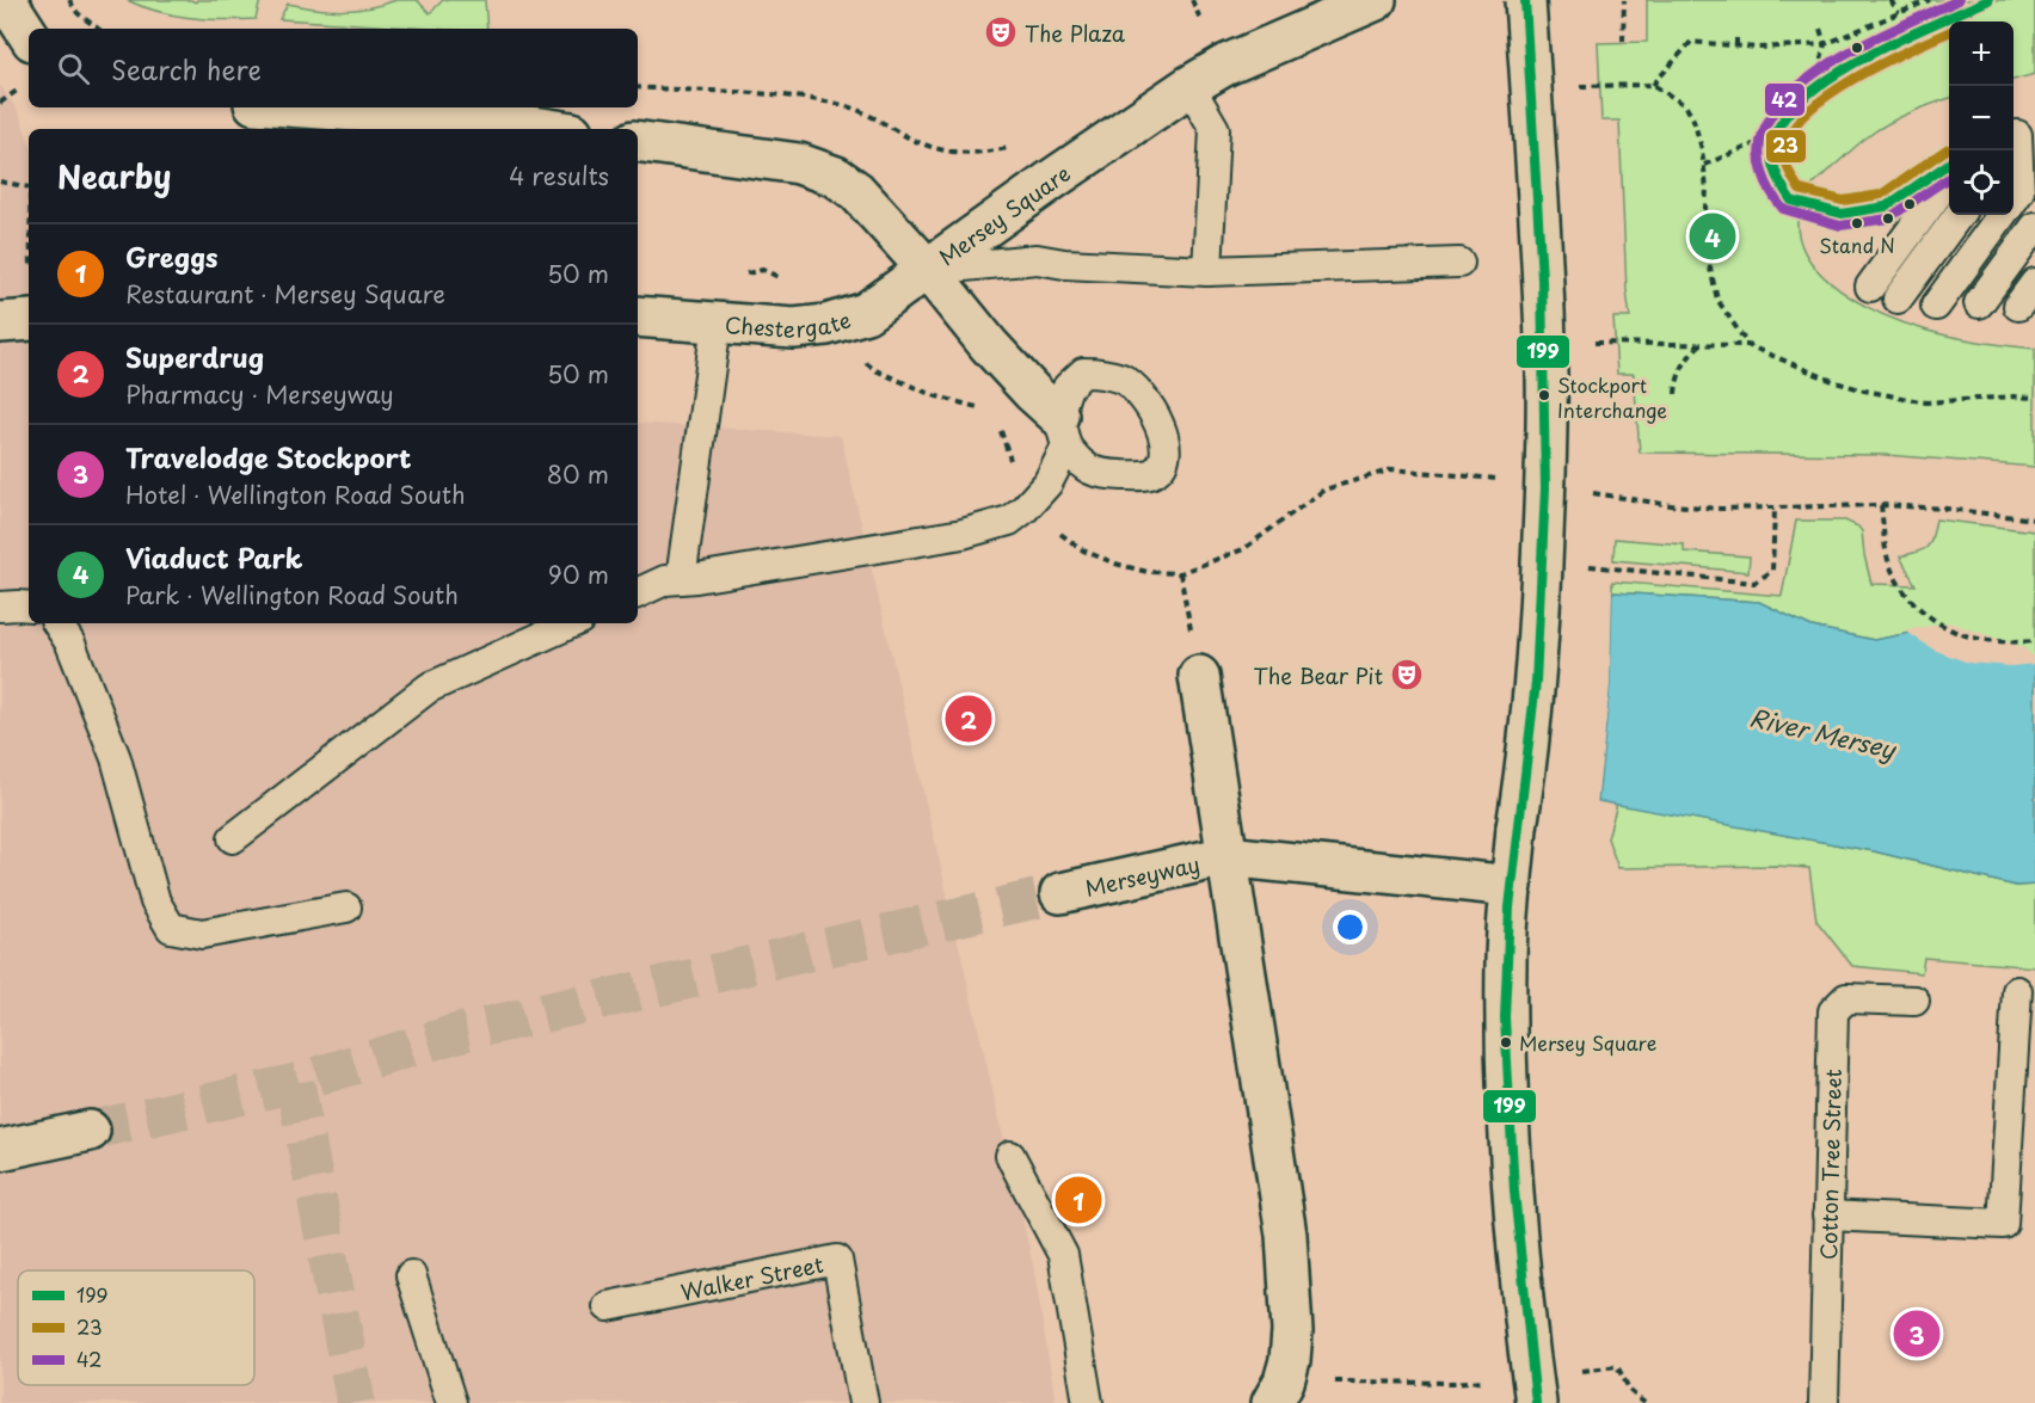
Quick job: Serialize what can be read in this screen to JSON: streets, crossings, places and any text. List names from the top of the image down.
{
  "streets": {
    "main road": ["Mersey Square", "Chestergate", "Merseyway"],
    "lane": ["Cotton Tree Street", "Walker Street"]
  },
  "crossings": [
    ["Mersey Square", "Chestergate"]
  ],
  "water": ["River Mersey"],
  "places": {
    "theatre": ["The Plaza", "The Bear Pit"],
    "other": ["Stand N", "Stockport Interchange", "Mersey Square"]
  },
  "lines": ["transit line 199", "transit line 42", "transit line 23"],
  "legend": ["199", "23", "42"],
  "page": {
    "map_buttons": ["+", "−"],
    "search": "Search here",
    "heading": ["Nearby", "4 results"],
    "pins": [
      "4",
      "2",
      "1",
      "3"
    ],
    "list": [
      {
        "mark": "1",
        "name": "Greggs",
        "note": "Restaurant · Mersey Square",
        "value": "50 m"
      },
      {
        "mark": "2",
        "name": "Superdrug",
        "note": "Pharmacy · Merseyway",
        "value": "50 m"
      },
      {
        "mark": "3",
        "name": "Travelodge Stockport",
        "note": "Hotel · Wellington Road South",
        "value": "80 m"
      },
      {
        "mark": "4",
        "name": "Viaduct Park",
        "note": "Park · Wellington Road South",
        "value": "90 m"
      }
    ]
  }
}
